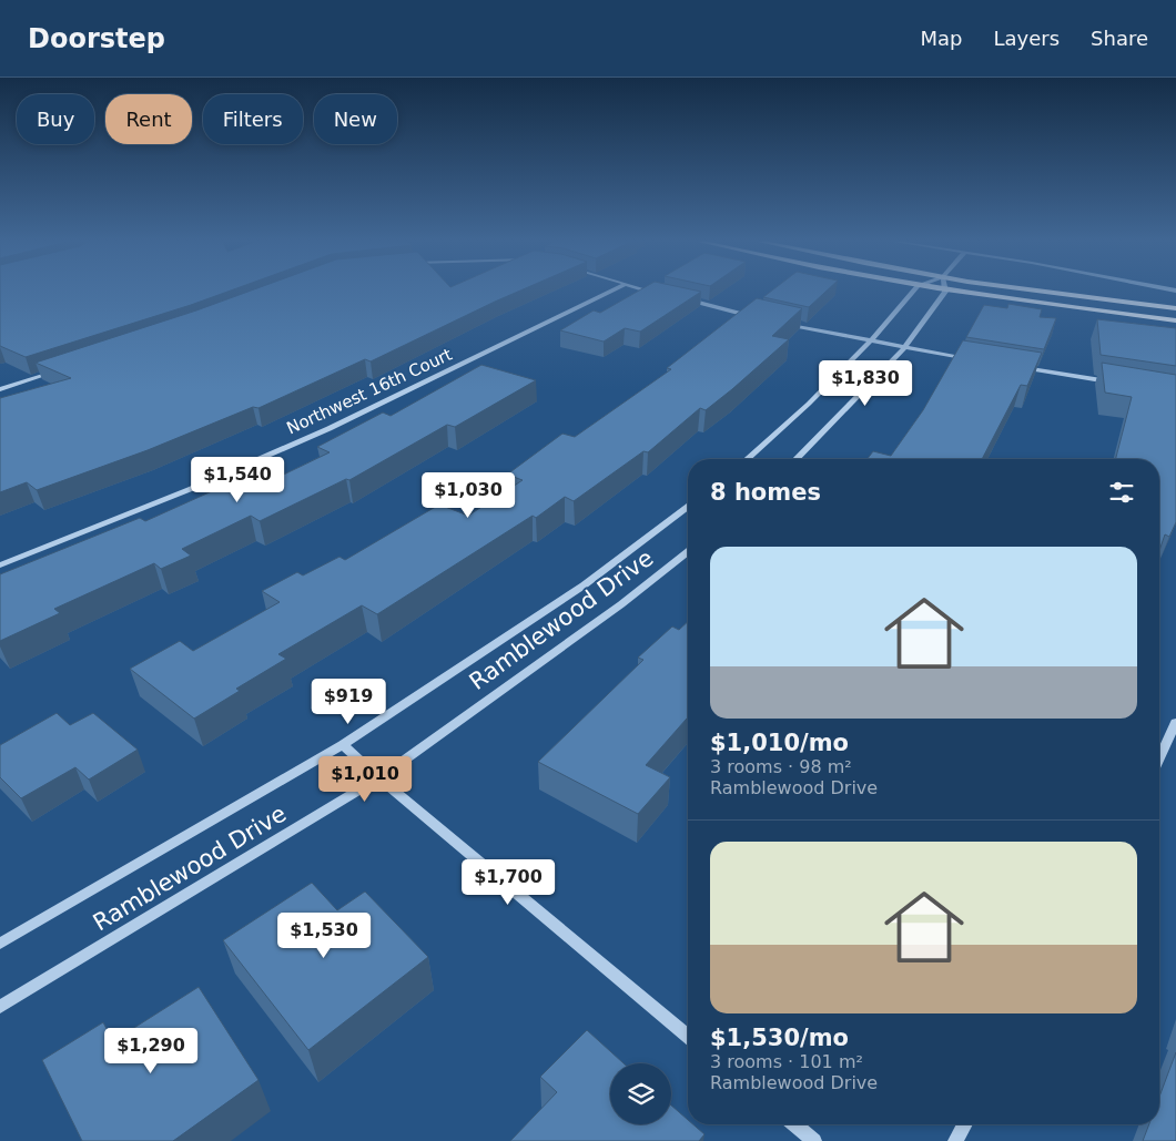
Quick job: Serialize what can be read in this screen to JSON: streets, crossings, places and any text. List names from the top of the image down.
{
  "streets": {
    "street": ["Northwest 16th Court", "Ramblewood Drive"]
  },
  "page": {
    "header": "Doorstep",
    "nav": ["Map", "Layers", "Share"],
    "chip": [
      "Buy",
      "Rent",
      "Filters",
      "New"
    ],
    "price": [
      "$1,830",
      "$1,540",
      "$1,030",
      "$919",
      "$1,010",
      "$1,700",
      "$1,530",
      "$1,290"
    ],
    "heading": "8 homes",
    "list": [
      {
        "name": "$1,010/mo",
        "note": "3 rooms · 98 m² · Ramblewood Drive"
      },
      {
        "name": "$1,530/mo",
        "note": "3 rooms · 101 m² · Ramblewood Drive"
      }
    ]
  }
}
